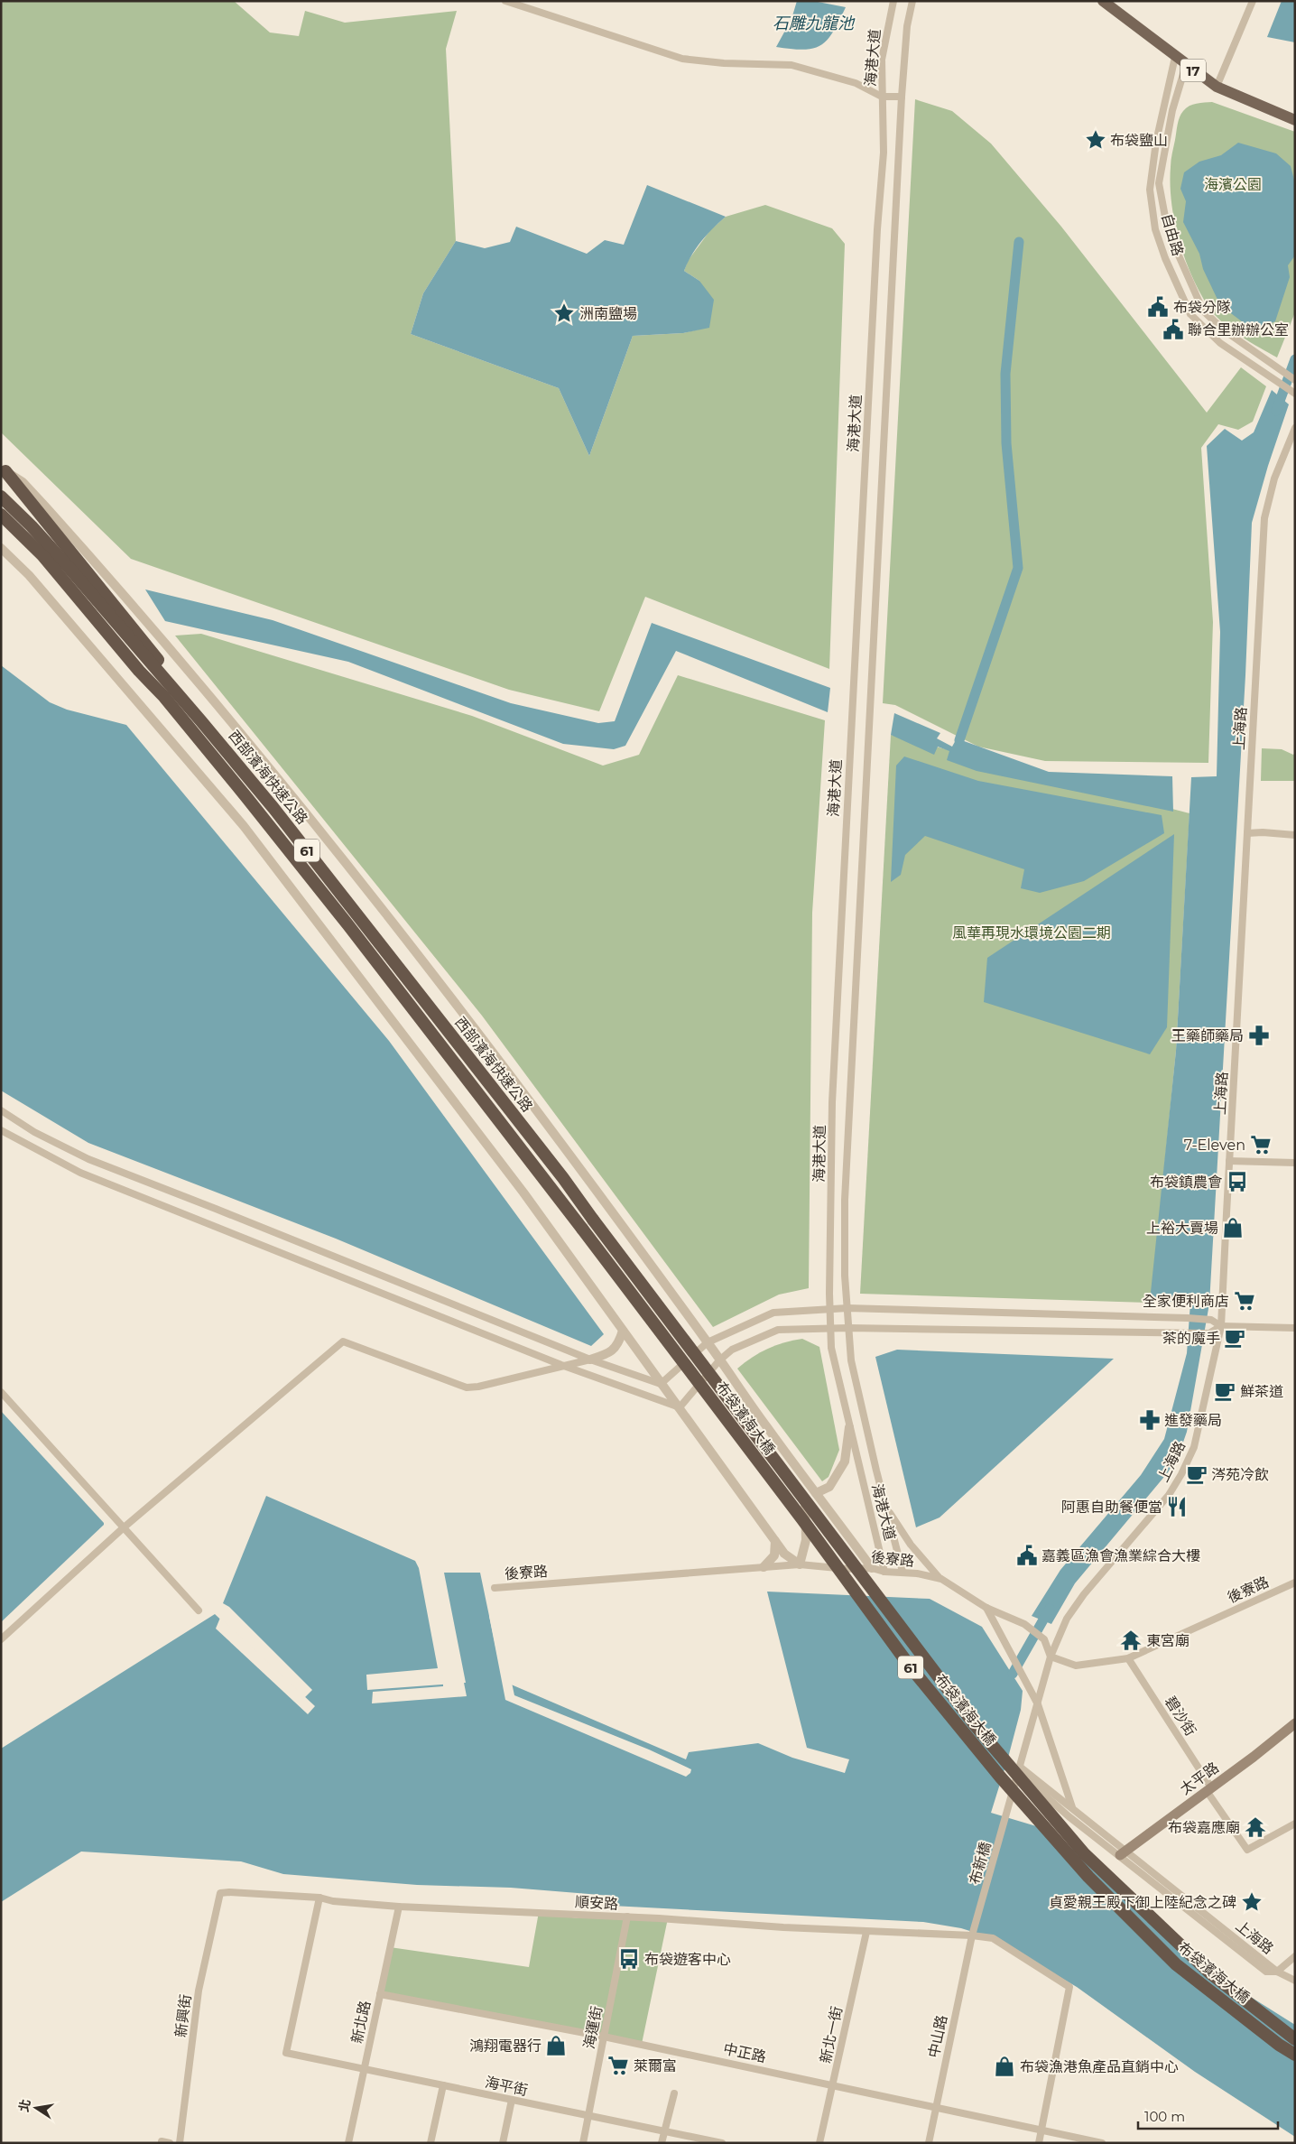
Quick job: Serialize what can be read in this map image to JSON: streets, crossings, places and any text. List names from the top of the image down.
{
  "streets": {
    "highway": ["西部濱海快速公路", "61", "布袋濱海大橋"],
    "main road": ["17", "太平路"],
    "street": [
      "海港大道",
      "自由路",
      "上海路",
      "後寮路",
      "碧沙街",
      "布新橋",
      "順安路",
      "新興街",
      "新北路",
      "海運街",
      "新北一街",
      "中山路",
      "中正路",
      "海平街"
    ]
  },
  "crossings": [
    ["海港大道", "後寮路"],
    ["17", "自由路"],
    ["上海路", "後寮路"],
    ["上海路", "太平路"],
    ["上海路", "布新橋"],
    ["西部濱海快速公路", "布袋濱海大橋"],
    ["後寮路", "碧沙街"],
    ["碧沙街", "太平路"],
    ["布新橋", "順安路"],
    ["布新橋", "中山路"],
    ["順安路", "新興街"],
    ["順安路", "新北路"],
    ["順安路", "海運街"],
    ["順安路", "新北一街"],
    ["順安路", "中山路"],
    ["順安路", "中正路"],
    ["順安路", "海平街"],
    ["新北路", "中正路"],
    ["新北路", "海平街"],
    ["海運街", "中正路"],
    ["海運街", "海平街"],
    ["新北一街", "中正路"],
    ["中山路", "中正路"]
  ],
  "water": ["石雕九龍池"],
  "parks": ["海濱公園", "風華再現水環境公園二期"],
  "places": {
    "place": ["布袋鹽山", "洲南鹽場", "貞愛親王殿下御上陸紀念之碑"],
    "public building": ["布袋分隊", "聯合里辦辦公室", "嘉義區漁會漁業綜合大樓"],
    "pharmacy": ["王藥師藥局", "進發藥局"],
    "supermarket": ["7-Eleven", "全家便利商店", "萊爾富"],
    "bus stop": ["布袋鎮農會", "布袋遊客中心"],
    "shop": ["上裕大賣場", "鴻翔電器行", "布袋漁港魚產品直銷中心"],
    "cafe": ["茶的魔手", "鮮茶道", "涔苑冷飲"],
    "restaurant": ["阿惠自助餐便當"],
    "temple": ["東宮廟", "布袋嘉應廟"]
  },
  "scale_bar": "100 m",
  "north": "left"
}
